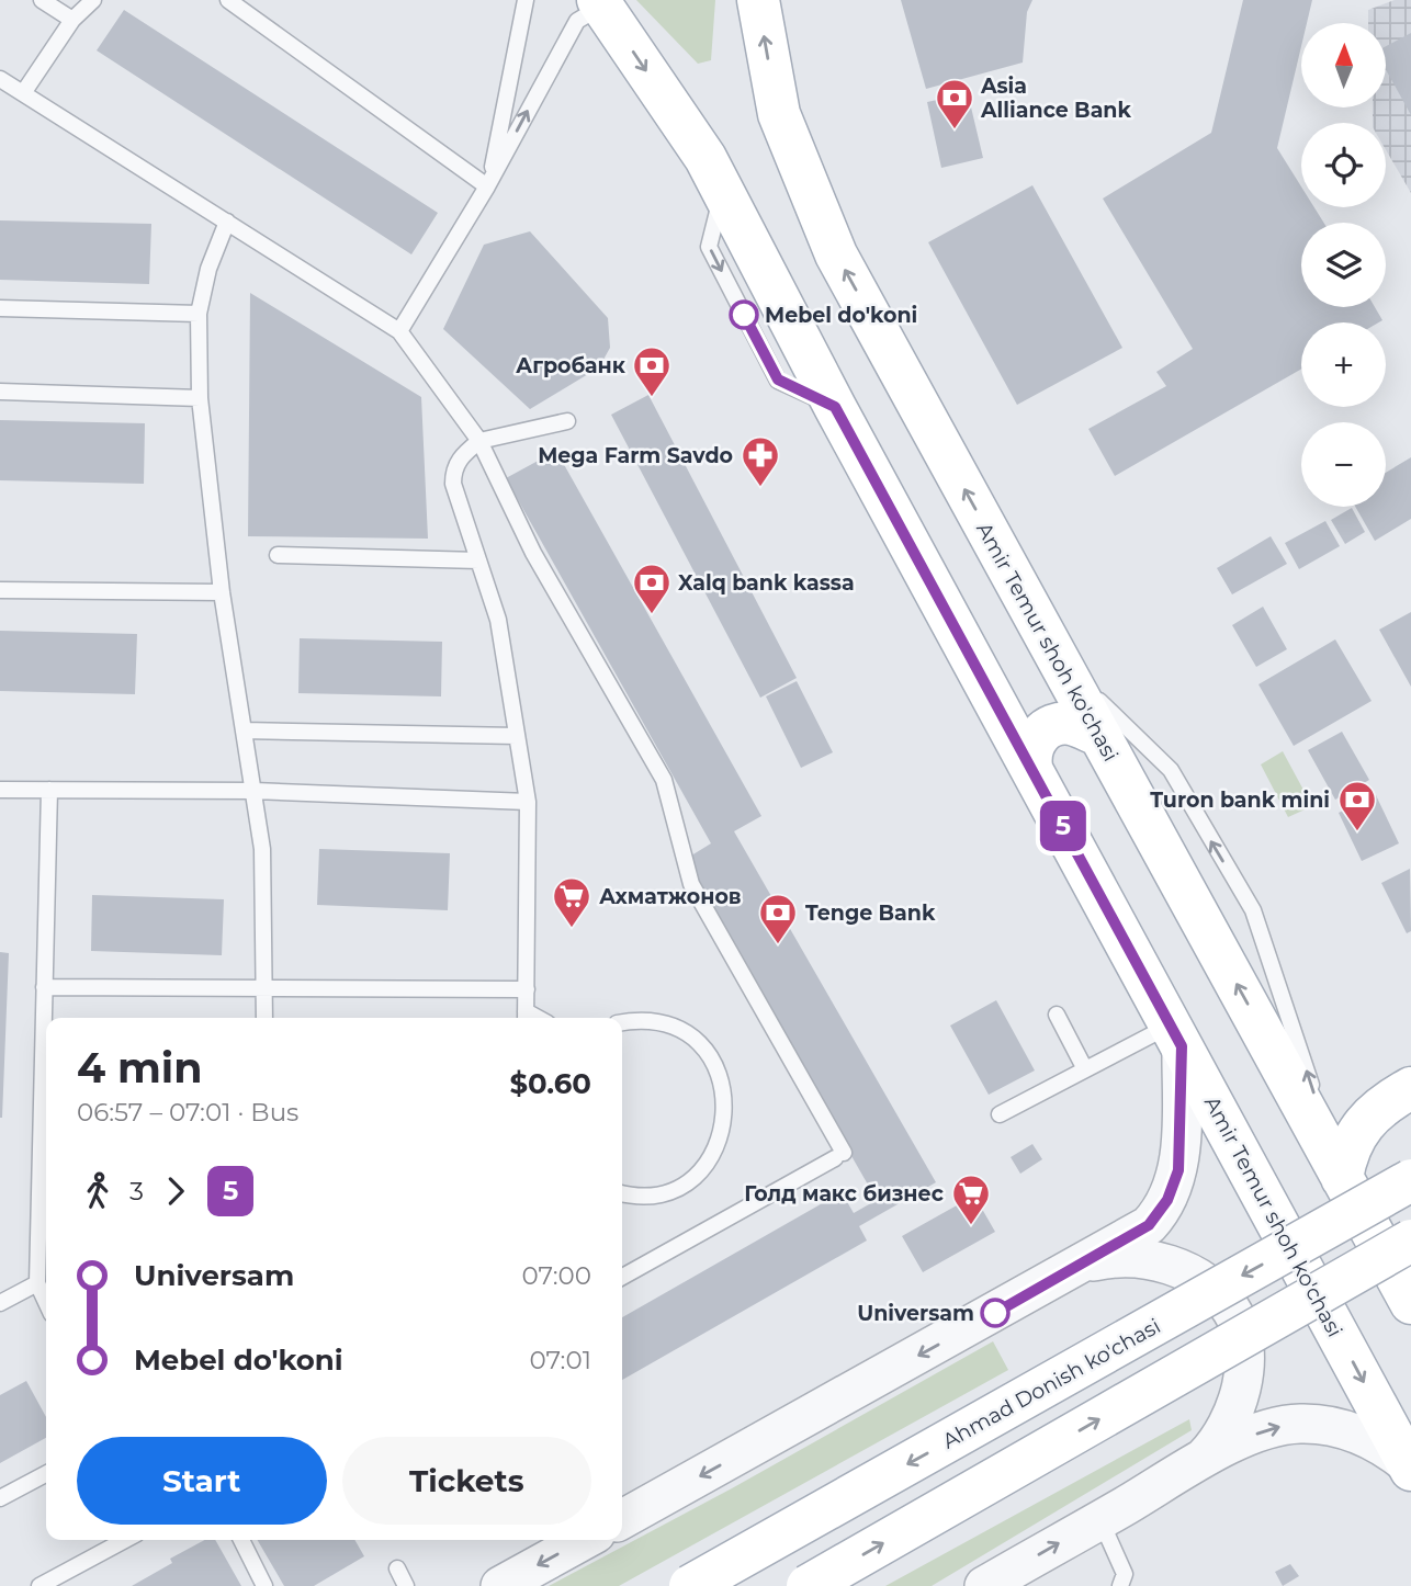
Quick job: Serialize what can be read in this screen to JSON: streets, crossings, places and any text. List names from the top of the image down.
{
  "streets": {
    "main road": ["Amir Temur shoh ko'chasi", "Ahmad Donish ko'chasi"]
  },
  "places": {
    "bank": [
      "Asia Alliance Bank",
      "Агробанк",
      "Xalq bank kassa",
      "Turon bank mini",
      "Tenge Bank"
    ],
    "other": ["Mebel do'koni", "Universam"],
    "pharmacy": ["Mega Farm Savdo"],
    "supermarket": ["Ахматжонов", "Голд макс бизнес"]
  },
  "lines": ["bus line 5"],
  "north": "top",
  "page": {
    "on_map": "5",
    "map_buttons": ["+", "−"],
    "heading": ["4 min", "06:57 – 07:01 · Bus", "$0.60"],
    "legs": ["3", "5"],
    "list": [
      {
        "name": "Universam",
        "value": "07:00"
      },
      {
        "name": "Mebel do'koni",
        "value": "07:01"
      }
    ],
    "buttons": ["Start", "Tickets"]
  }
}
